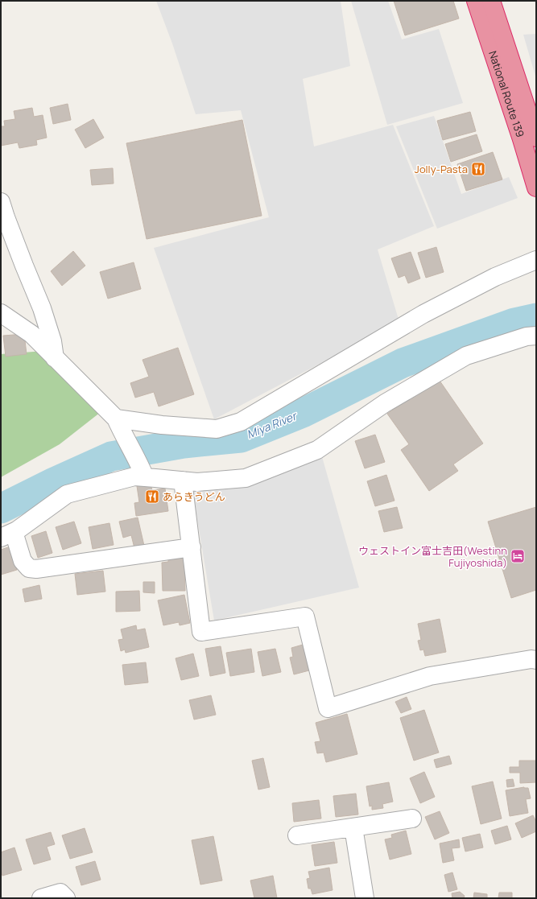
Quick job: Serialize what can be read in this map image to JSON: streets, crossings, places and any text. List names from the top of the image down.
{
  "streets": {
    "highway": ["National Route 139"]
  },
  "water": ["Miya River"],
  "places": {
    "restaurant": ["Jolly-Pasta", "あらきうどん"],
    "hotel": ["ウェストイン富士吉田(Westinn Fujiyoshida)"]
  }
}
